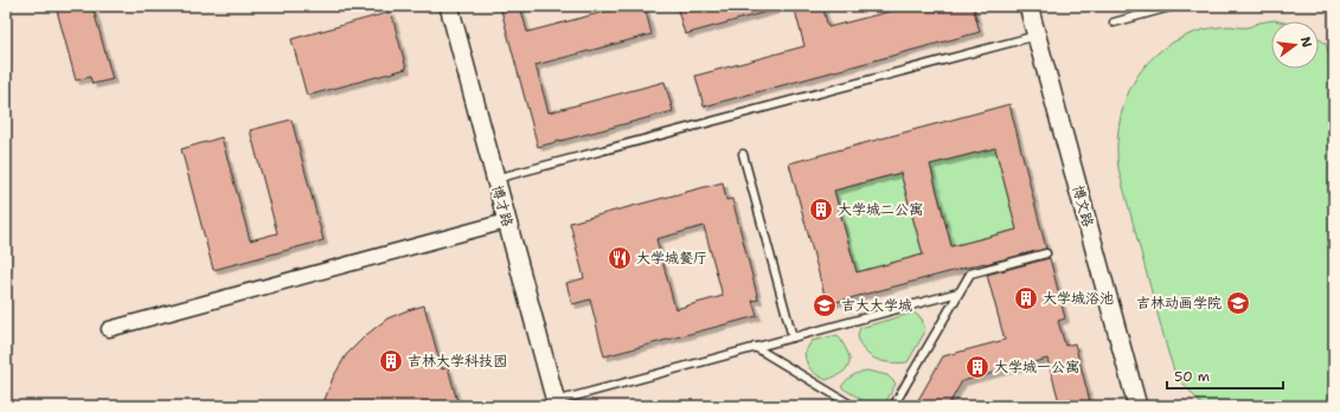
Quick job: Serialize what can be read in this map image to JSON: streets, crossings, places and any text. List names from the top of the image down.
{
  "streets": {
    "street": ["博才路", "博文路"]
  },
  "places": {
    "building": [
      "大学城二公寓",
      "大学城浴池",
      "吉林大学科技园",
      "大学城一公寓"
    ],
    "restaurant": ["大学城餐厅"],
    "school or university": ["吉林动画学院", "吉大大学城"]
  },
  "scale_bar": "50 m",
  "north": "right"
}
